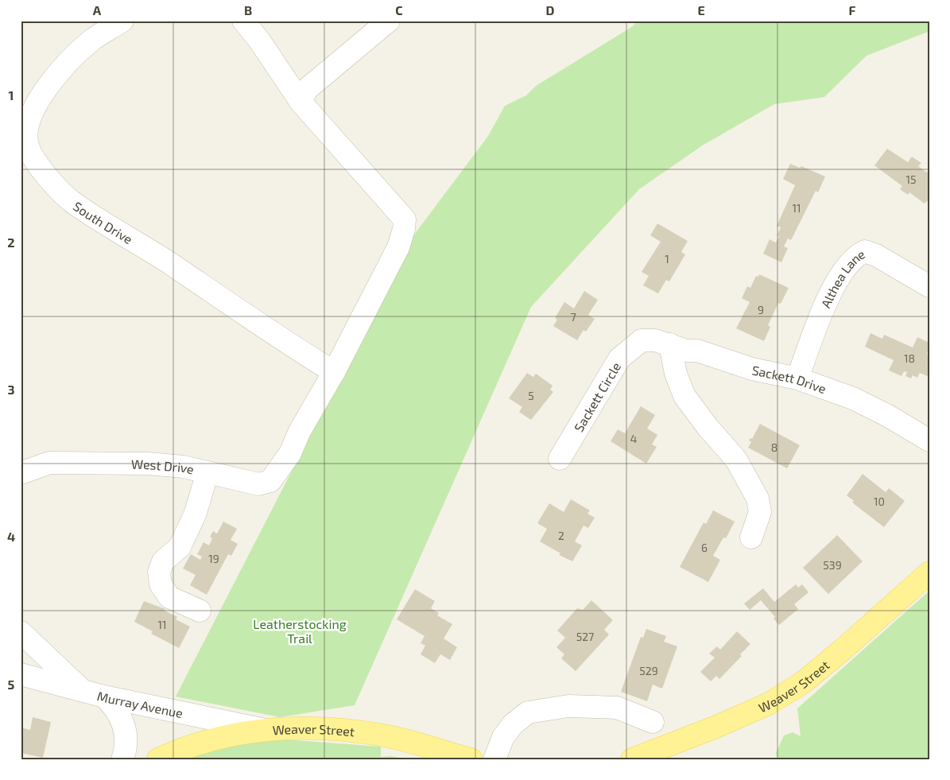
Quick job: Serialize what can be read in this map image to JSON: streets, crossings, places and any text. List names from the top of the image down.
{
  "streets": {
    "main road": ["Weaver Street"],
    "street": [
      "South Drive",
      "Althea Lane",
      "Sackett Drive",
      "Sackett Circle",
      "West Drive",
      "Murray Avenue"
    ]
  },
  "crossings": [
    ["South Drive", "West Drive"],
    ["Althea Lane", "Sackett Drive"],
    ["Sackett Drive", "Sackett Circle"],
    ["Weaver Street", "Murray Avenue"]
  ],
  "parks": ["Leatherstocking Trail"],
  "house_numbers": [
    "15",
    "11",
    "1",
    "9",
    "7",
    "18",
    "5",
    "4",
    "8",
    "10",
    "2",
    "6",
    "19",
    "539",
    "11",
    "527",
    "529"
  ],
  "grid": {
    "columns": [
      "A",
      "B",
      "C",
      "D",
      "E",
      "F"
    ],
    "rows": [
      "1",
      "2",
      "3",
      "4",
      "5"
    ]
  }
}
